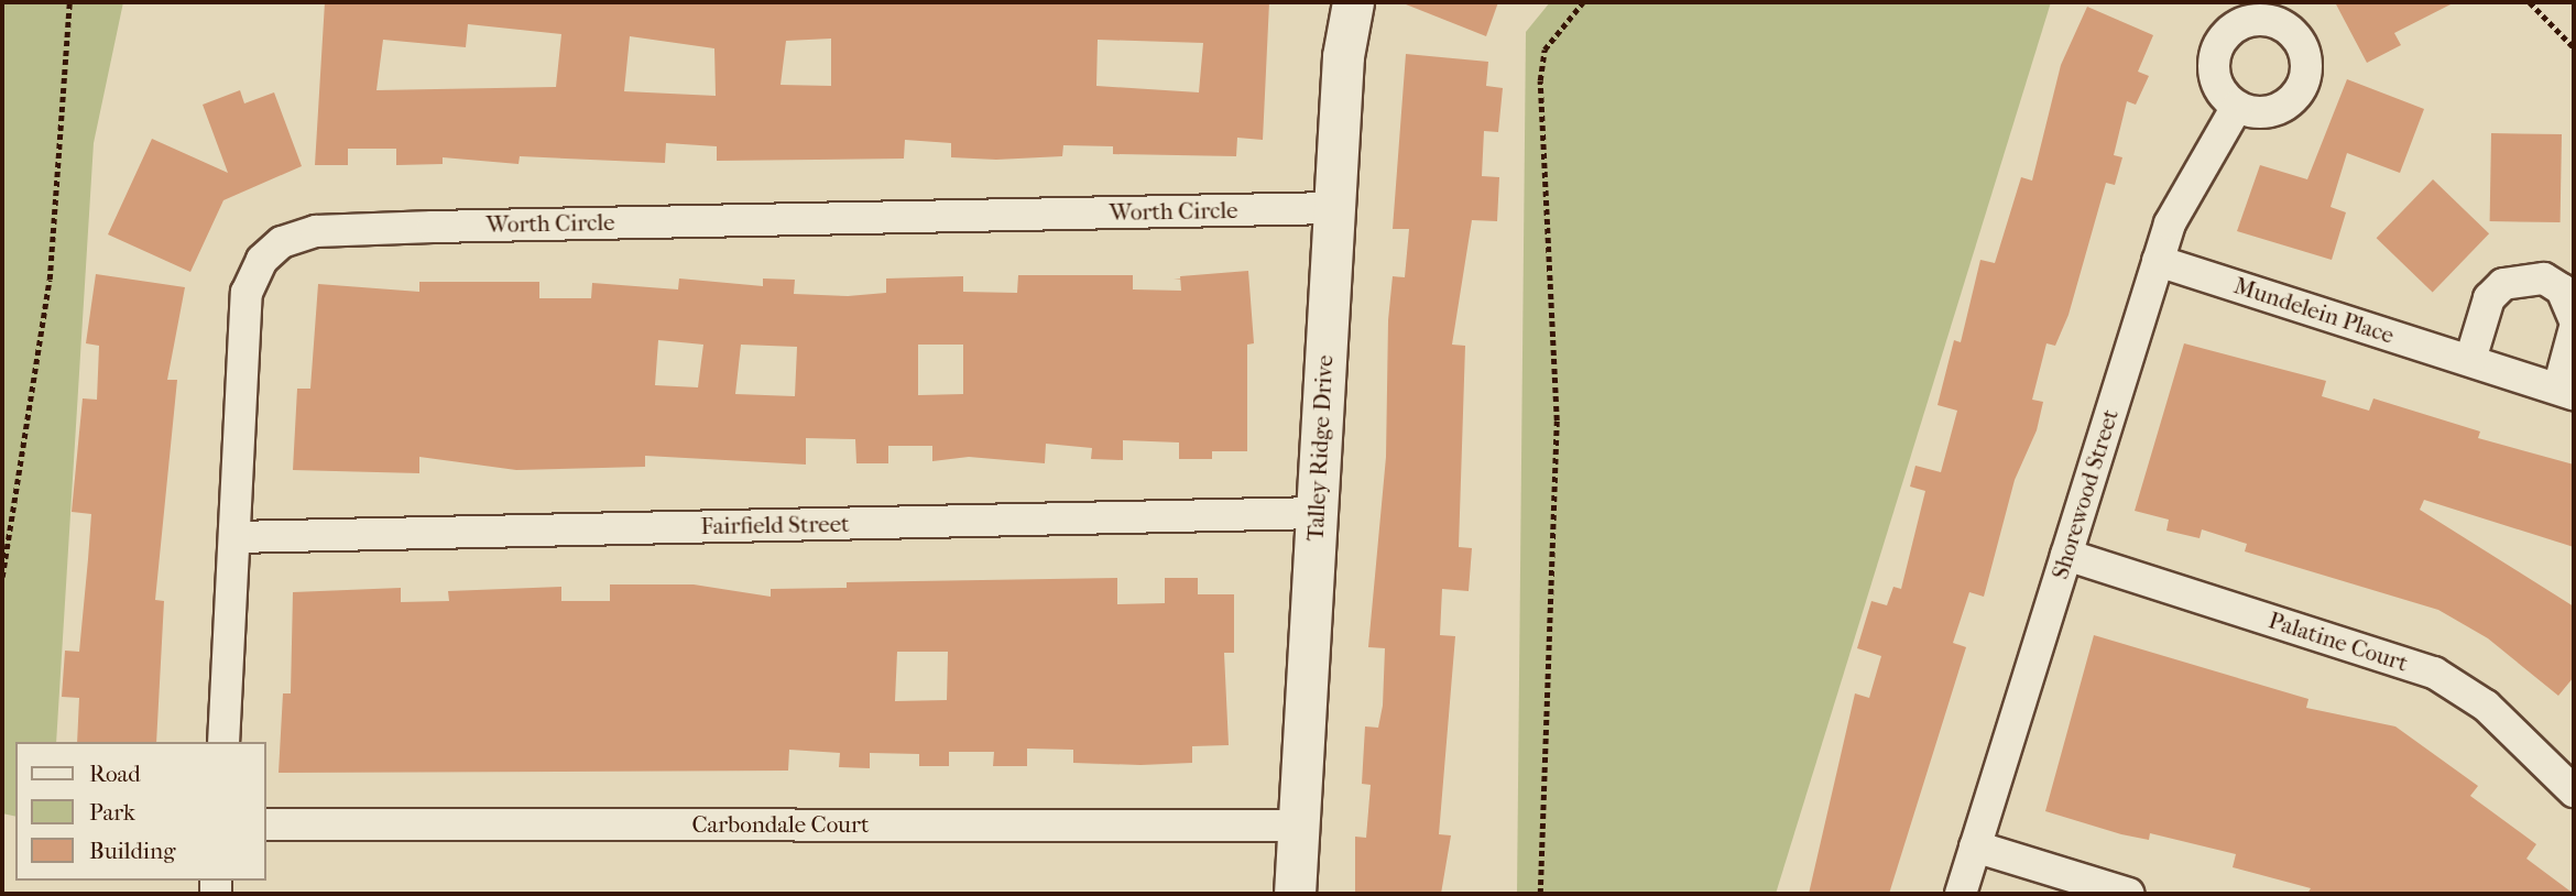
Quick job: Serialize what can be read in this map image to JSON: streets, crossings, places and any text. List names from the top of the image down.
{
  "streets": {
    "street": [
      "Worth Circle",
      "Mundelein Place",
      "Talley Ridge Drive",
      "Shorewood Street",
      "Fairfield Street",
      "Palatine Court",
      "Carbondale Court"
    ]
  },
  "crossings": [
    ["Worth Circle", "Talley Ridge Drive"],
    ["Worth Circle", "Fairfield Street"],
    ["Mundelein Place", "Shorewood Street"],
    ["Talley Ridge Drive", "Fairfield Street"],
    ["Talley Ridge Drive", "Carbondale Court"],
    ["Shorewood Street", "Palatine Court"]
  ],
  "legend": ["Road", "Park", "Building"]
}
